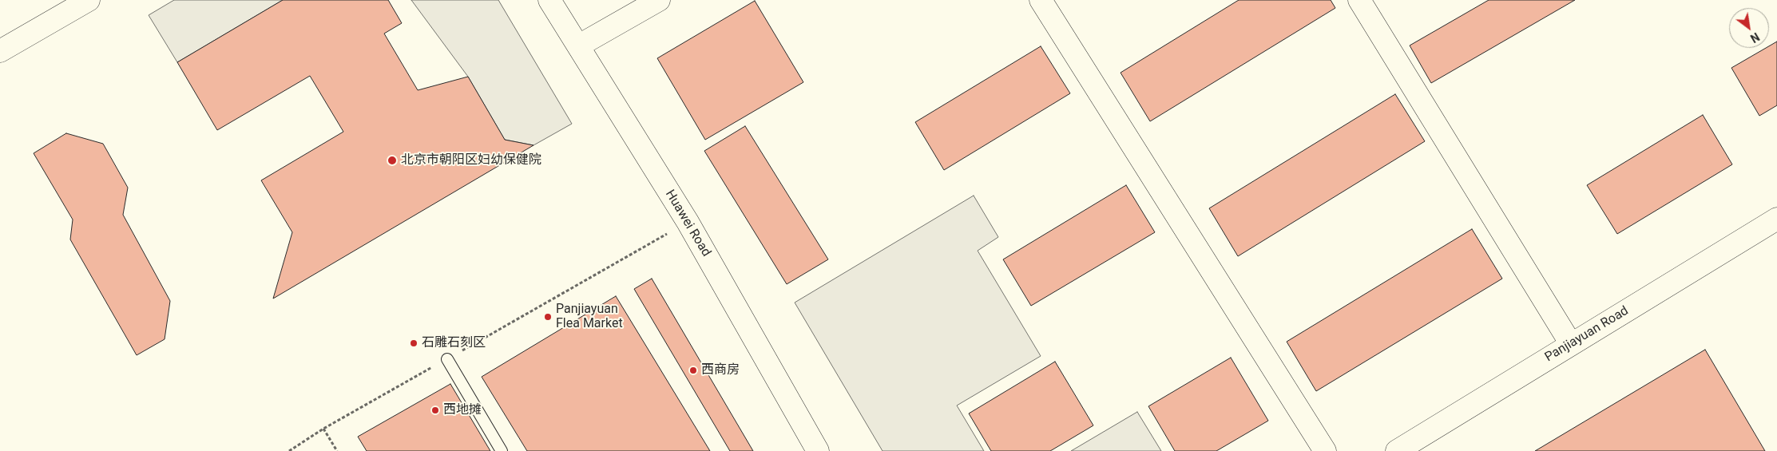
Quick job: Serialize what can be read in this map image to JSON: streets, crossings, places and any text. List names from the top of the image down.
{
  "streets": {
    "street": ["Huawei Road", "Panjiayuan Road"]
  },
  "places": [
    "北京市朝阳区妇幼保健院",
    "Panjiayuan Flea Market",
    "石雕石刻区",
    "西商房",
    "西地摊"
  ],
  "north": "bottom right"
}
